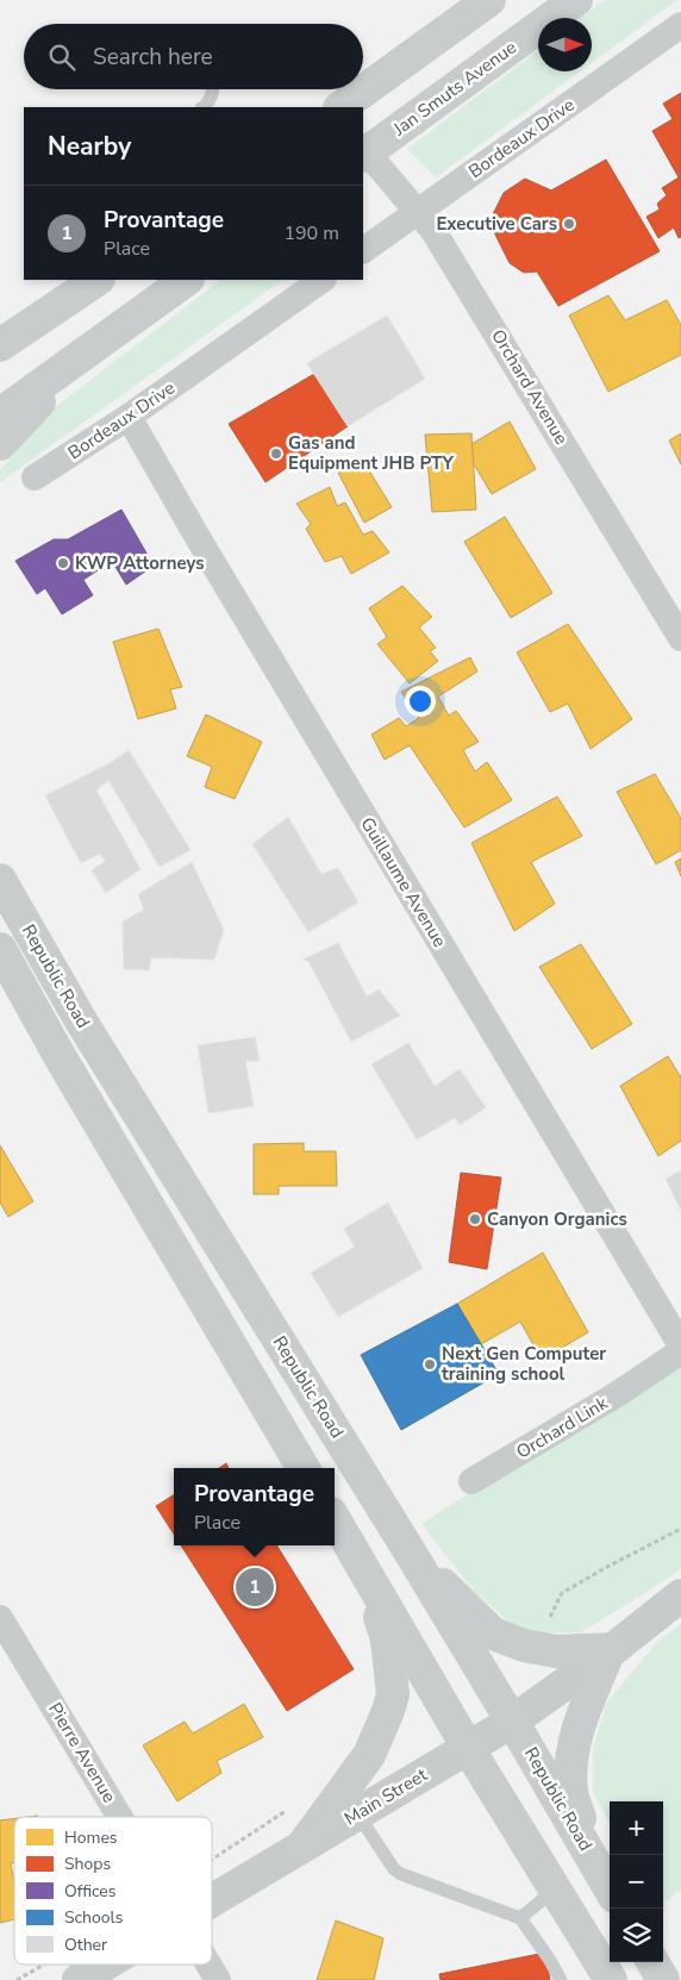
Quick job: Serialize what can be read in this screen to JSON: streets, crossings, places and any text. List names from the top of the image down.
{
  "streets": {
    "main road": ["Jan Smuts Avenue", "Republic Road"],
    "street": [
      "Bordeaux Drive",
      "Orchard Avenue",
      "Guillaume Avenue",
      "Orchard Link",
      "Pierre Avenue",
      "Main Street"
    ]
  },
  "crossings": [
    ["Jan Smuts Avenue", "Orchard Avenue"],
    ["Bordeaux Drive", "Orchard Avenue"],
    ["Bordeaux Drive", "Guillaume Avenue"],
    ["Republic Road", "Main Street"]
  ],
  "places": [
    "Executive Cars",
    "Gas and Equipment JHB PTY",
    "KWP Attorneys",
    "Canyon Organics",
    "Next Gen Computer training school"
  ],
  "legend": [
    "Homes",
    "Shops",
    "Offices",
    "Schools",
    "Other"
  ],
  "north": "right",
  "page": {
    "search": "Search here",
    "heading": "Nearby",
    "list": [
      {
        "mark": "1",
        "name": "Provantage",
        "note": "Place",
        "value": "190 m"
      }
    ],
    "popup": ["Provantage", "Place"],
    "pins": "1",
    "map_buttons": ["+", "−"]
  }
}
